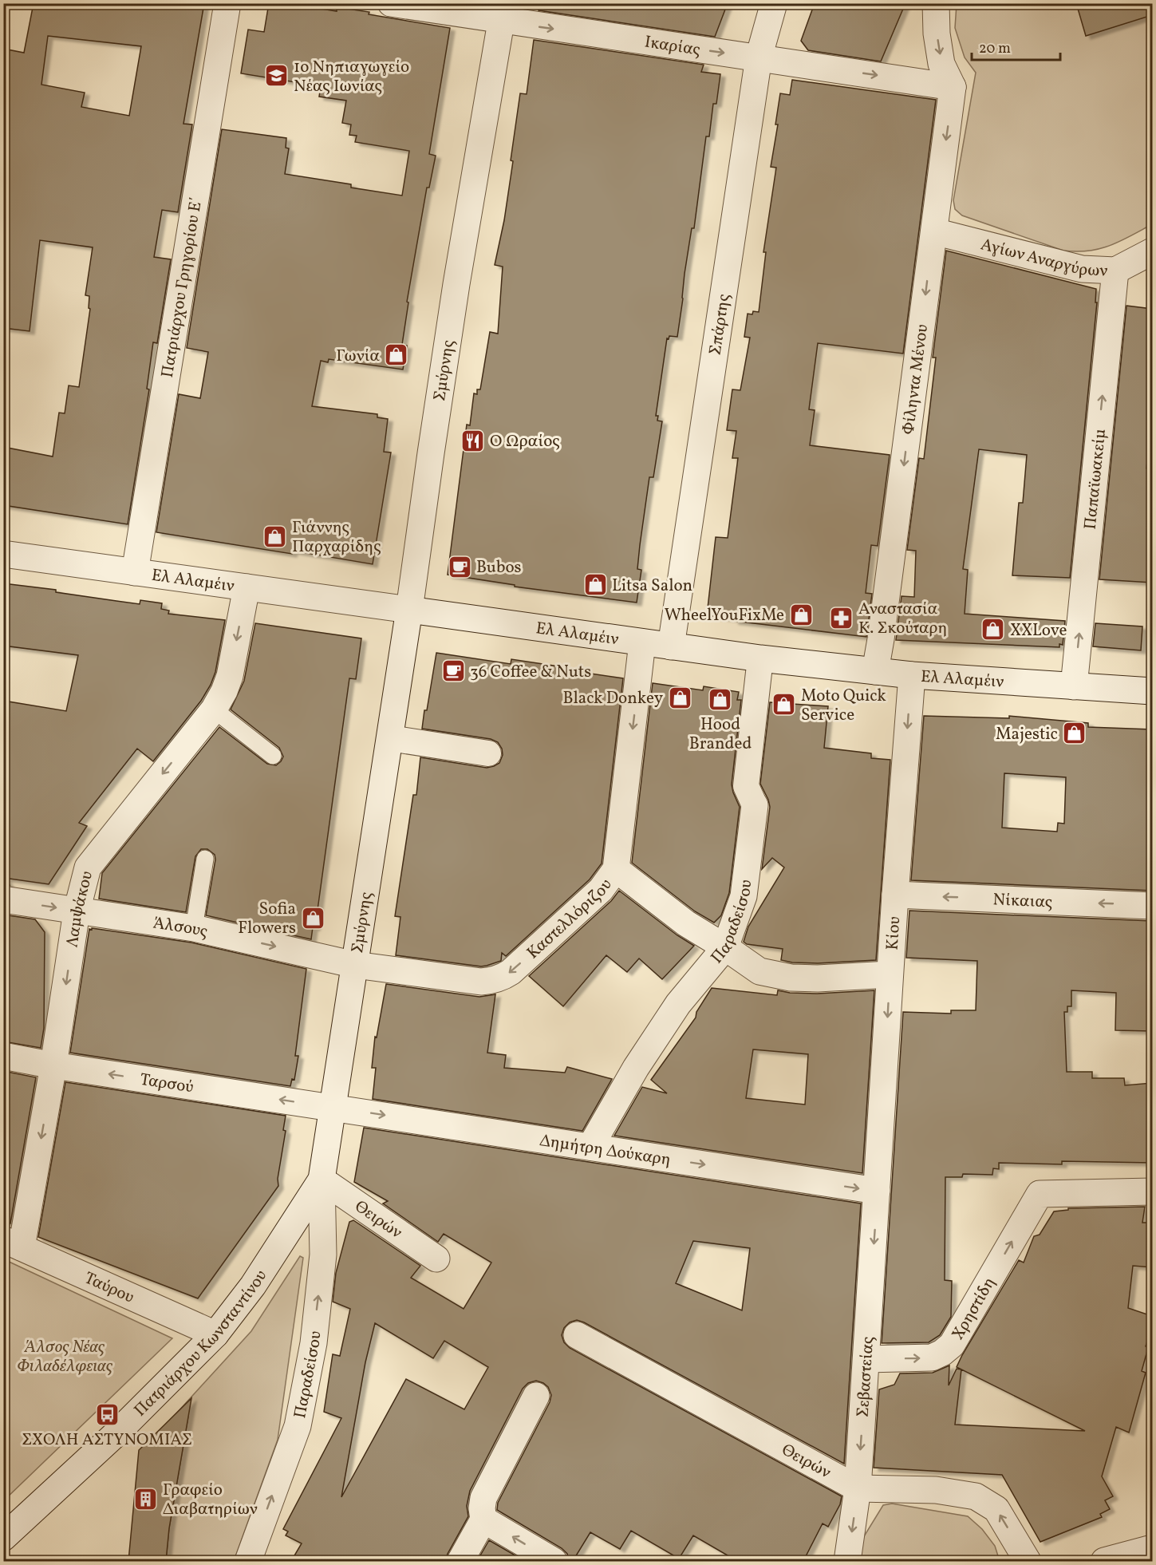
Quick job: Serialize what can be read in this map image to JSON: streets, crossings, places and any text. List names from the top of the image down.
{
  "streets": {
    "street": [
      "Ικαρίας",
      "Αγίων Αναργύρων",
      "Πατριάρχου Γρηγορίου Ε΄",
      "Σπάρτης",
      "Σμύρνης",
      "Φίληντα Μένου",
      "Παπαϊωακείμ",
      "Ελ Αλαμέιν",
      "Νίκαιας",
      "Λαμψάκου",
      "Καστελλόριζου",
      "Παραδείσου",
      "Άλσους",
      "Κίου",
      "Ταρσού",
      "Δημήτρη Δούκαρη",
      "Θειρών",
      "Ταύρου",
      "Χρηστίδη",
      "Πατριάρχου Κωνσταντίνου",
      "Σεβαστείας"
    ]
  },
  "crossings": [
    ["Ικαρίας", "Σπάρτης"],
    ["Ικαρίας", "Σμύρνης"],
    ["Ικαρίας", "Φίληντα Μένου"],
    ["Αγίων Αναργύρων", "Φίληντα Μένου"],
    ["Αγίων Αναργύρων", "Παπαϊωακείμ"],
    ["Πατριάρχου Γρηγορίου Ε΄", "Ελ Αλαμέιν"],
    ["Σπάρτης", "Ελ Αλαμέιν"],
    ["Σμύρνης", "Ελ Αλαμέιν"],
    ["Σμύρνης", "Καστελλόριζου"],
    ["Σμύρνης", "Άλσους"],
    ["Σμύρνης", "Ταρσού"],
    ["Σμύρνης", "Δημήτρη Δούκαρη"],
    ["Σμύρνης", "Πατριάρχου Κωνσταντίνου"],
    ["Φίληντα Μένου", "Ελ Αλαμέιν"],
    ["Παπαϊωακείμ", "Ελ Αλαμέιν"],
    ["Ελ Αλαμέιν", "Λαμψάκου"],
    ["Ελ Αλαμέιν", "Καστελλόριζου"],
    ["Ελ Αλαμέιν", "Παραδείσου"],
    ["Ελ Αλαμέιν", "Κίου"],
    ["Νίκαιας", "Κίου"],
    ["Λαμψάκου", "Άλσους"],
    ["Λαμψάκου", "Ταρσού"],
    ["Λαμψάκου", "Ταύρου"],
    ["Καστελλόριζου", "Άλσους"],
    ["Παραδείσου", "Δημήτρη Δούκαρη"],
    ["Παραδείσου", "Θειρών"],
    ["Παραδείσου", "Πατριάρχου Κωνσταντίνου"],
    ["Κίου", "Δημήτρη Δούκαρη"],
    ["Κίου", "Σεβαστείας"],
    ["Ταρσού", "Δημήτρη Δούκαρη"],
    ["Ταρσού", "Πατριάρχου Κωνσταντίνου"],
    ["Δημήτρη Δούκαρη", "Πατριάρχου Κωνσταντίνου"],
    ["Δημήτρη Δούκαρη", "Σεβαστείας"],
    ["Θειρών", "Πατριάρχου Κωνσταντίνου"],
    ["Θειρών", "Σεβαστείας"],
    ["Ταύρου", "Πατριάρχου Κωνσταντίνου"],
    ["Χρηστίδη", "Σεβαστείας"]
  ],
  "one_way": [
    "Ικαρίας",
    "Φίληντα Μένου",
    "Παπαϊωακείμ",
    "Νίκαιας",
    "Λαμψάκου",
    "Καστελλόριζου",
    "Άλσους",
    "Κίου",
    "Ταρσού",
    "Χρηστίδη",
    "Σεβαστείας"
  ],
  "parks": ["Άλσος Νέας Φιλαδέλφειας"],
  "places": {
    "school or university": ["1ο Νηπιαγωγείο Νέας Ιωνίας"],
    "shop": [
      "Γωνία",
      "Γιάννης Παρχαρίδης",
      "Litsa Salon",
      "WheelYouFixMe",
      "XXLove",
      "Black Donkey",
      "Hood Branded",
      "Moto Quick Service",
      "Majestic",
      "Sofia Flowers"
    ],
    "restaurant": ["Ο Ωραίος"],
    "cafe": ["Bubos", "36 Coffee & Nuts"],
    "pharmacy": ["Αναστασία Κ. Σκούταρη"],
    "bus stop": ["ΣΧΟΛΗ ΑΣΤΥΝΟΜΙΑΣ"],
    "building": ["Γραφείο Διαβατηρίων"]
  },
  "scale_bar": "20 m"
}
